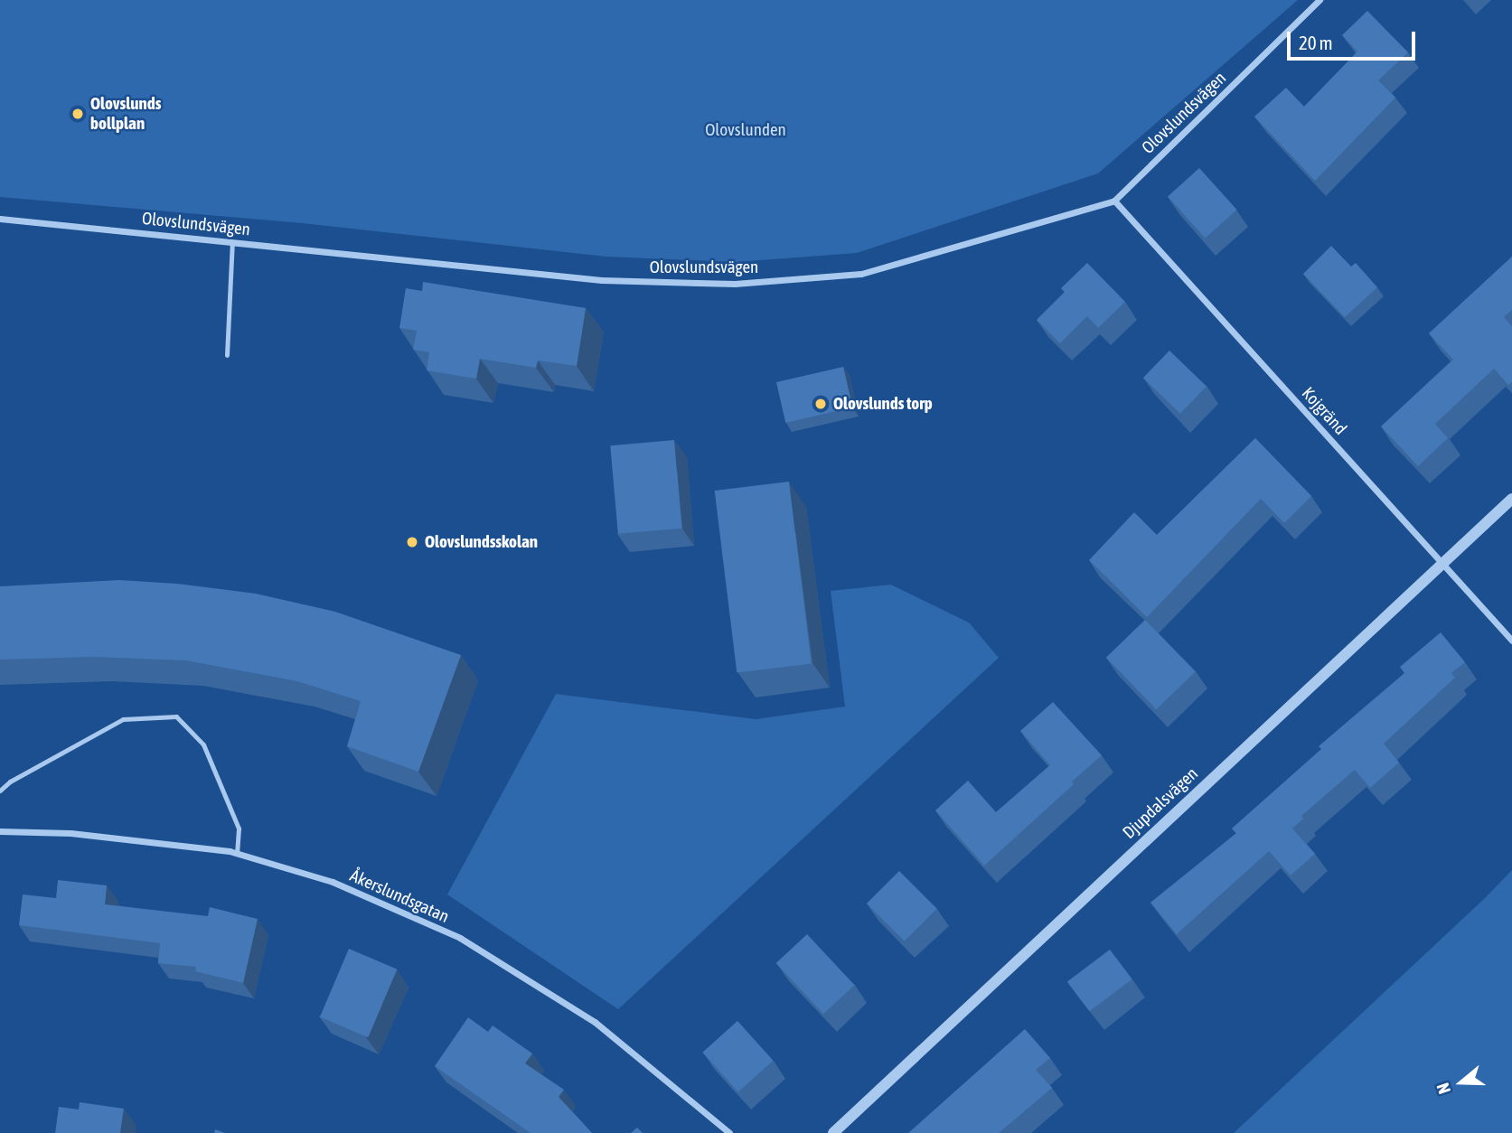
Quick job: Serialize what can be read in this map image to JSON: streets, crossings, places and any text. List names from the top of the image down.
{
  "streets": {
    "street": [
      "Olovslundsvägen",
      "Kojgränd",
      "Djupdalsvägen",
      "Åkerslundsgatan"
    ]
  },
  "crossings": [
    ["Olovslundsvägen", "Kojgränd"],
    ["Kojgränd", "Djupdalsvägen"]
  ],
  "parks": ["Olovslunden"],
  "places": ["Olovslunds bollplan", "Olovslunds torp", "Olovslundsskolan"],
  "scale_bar": "20 m",
  "north": "left"
}
